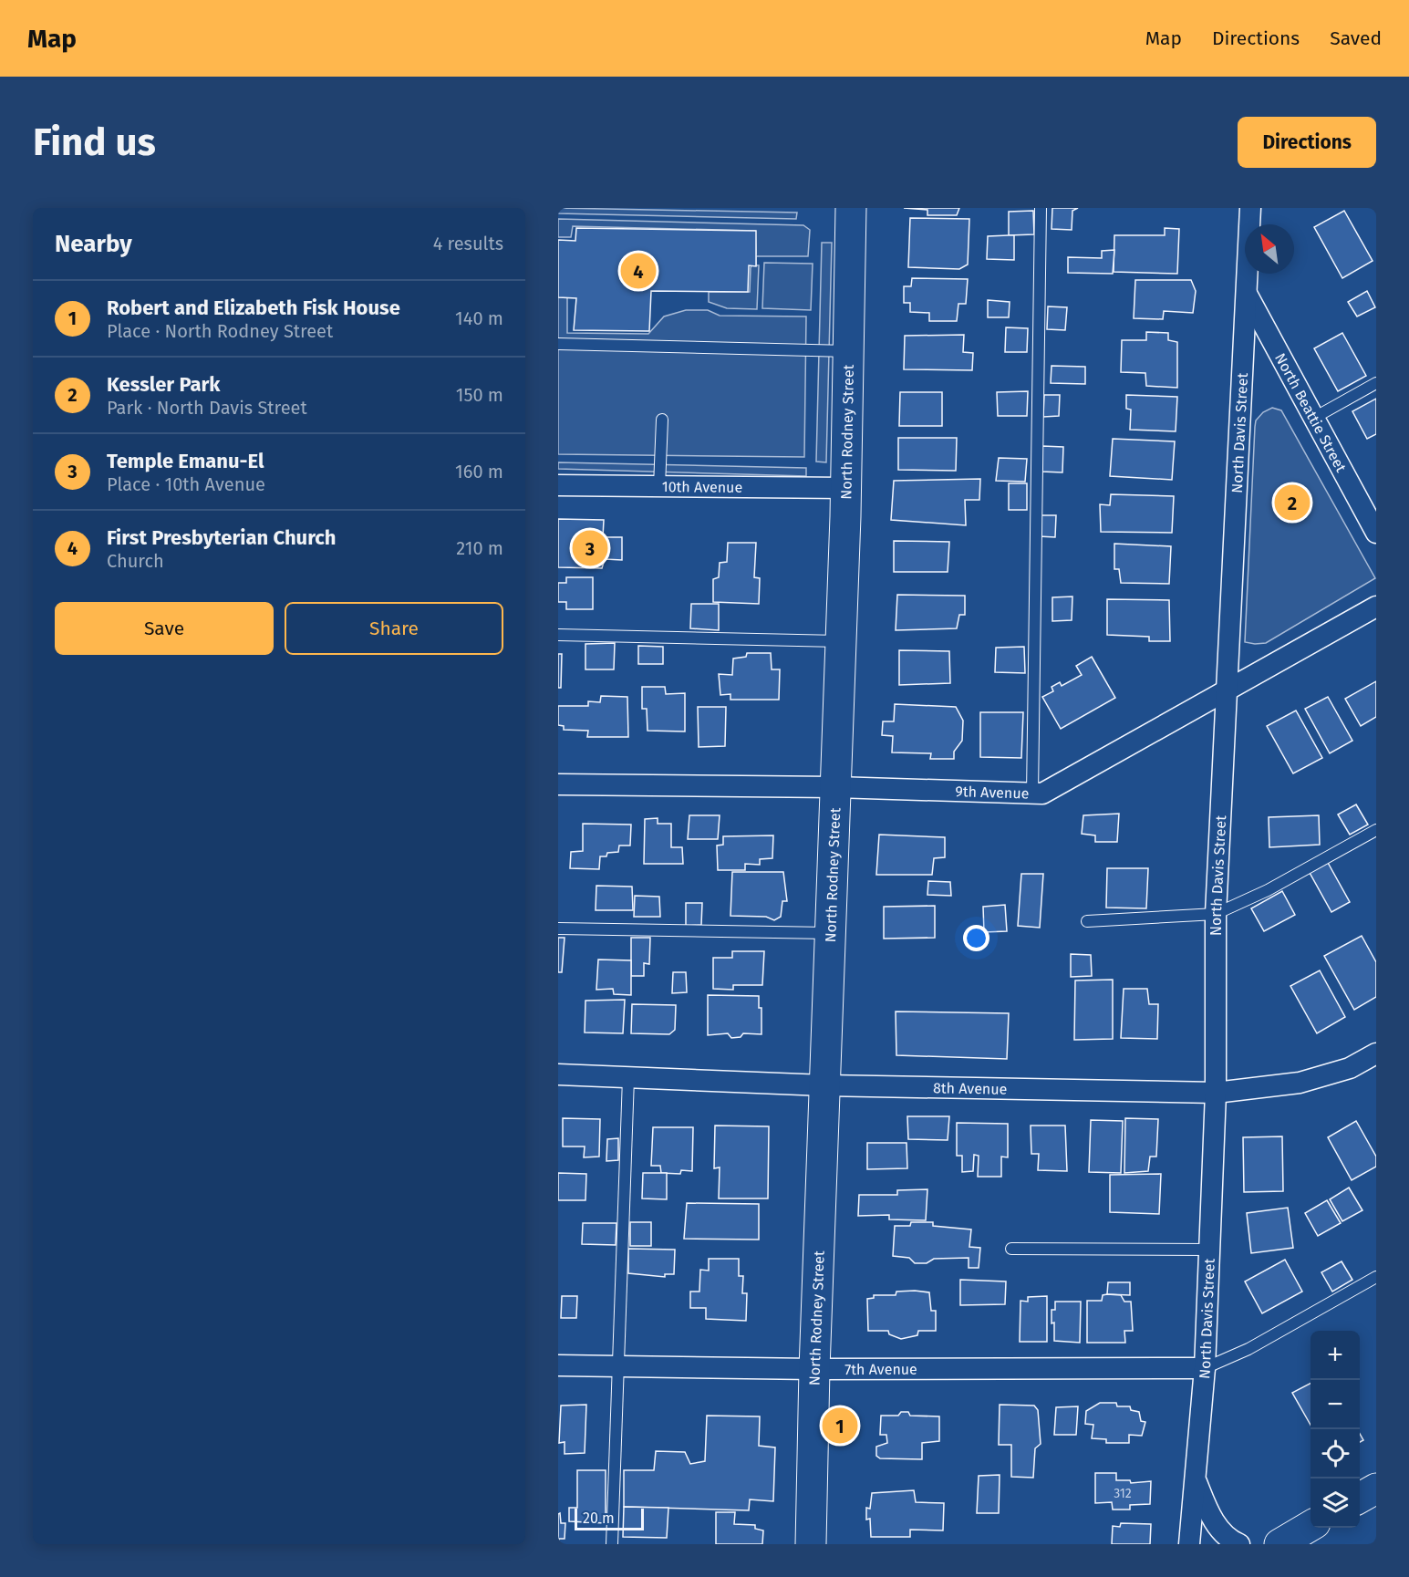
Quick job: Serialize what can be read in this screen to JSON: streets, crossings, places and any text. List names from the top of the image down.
{
  "streets": {
    "street": [
      "North Beattie Street",
      "North Rodney Street",
      "North Davis Street",
      "10th Avenue",
      "9th Avenue",
      "8th Avenue",
      "7th Avenue"
    ]
  },
  "crossings": [
    ["North Beattie Street", "North Davis Street"],
    ["North Rodney Street", "10th Avenue"],
    ["North Rodney Street", "9th Avenue"],
    ["North Rodney Street", "8th Avenue"],
    ["North Rodney Street", "7th Avenue"],
    ["North Davis Street", "9th Avenue"],
    ["North Davis Street", "8th Avenue"],
    ["North Davis Street", "7th Avenue"]
  ],
  "house_numbers": ["312"],
  "scale_bar": "20 m",
  "north": "top left",
  "page": {
    "header": "Map",
    "nav": ["Map", "Directions", "Saved"],
    "buttons": [
      "Directions",
      ["Save", "Share"]
    ],
    "title": "Find us",
    "heading": ["Nearby", "4 results"],
    "pins": [
      "4",
      "2",
      "3",
      "1"
    ],
    "list": [
      {
        "mark": "1",
        "name": "Robert and Elizabeth Fisk House",
        "note": "Place · North Rodney Street",
        "value": "140 m"
      },
      {
        "mark": "2",
        "name": "Kessler Park",
        "note": "Park · North Davis Street",
        "value": "150 m"
      },
      {
        "mark": "3",
        "name": "Temple Emanu-El",
        "note": "Place · 10th Avenue",
        "value": "160 m"
      },
      {
        "mark": "4",
        "name": "First Presbyterian Church",
        "note": "Church",
        "value": "210 m"
      }
    ],
    "map_buttons": ["+", "−"],
    "scale": "20 m"
  }
}
